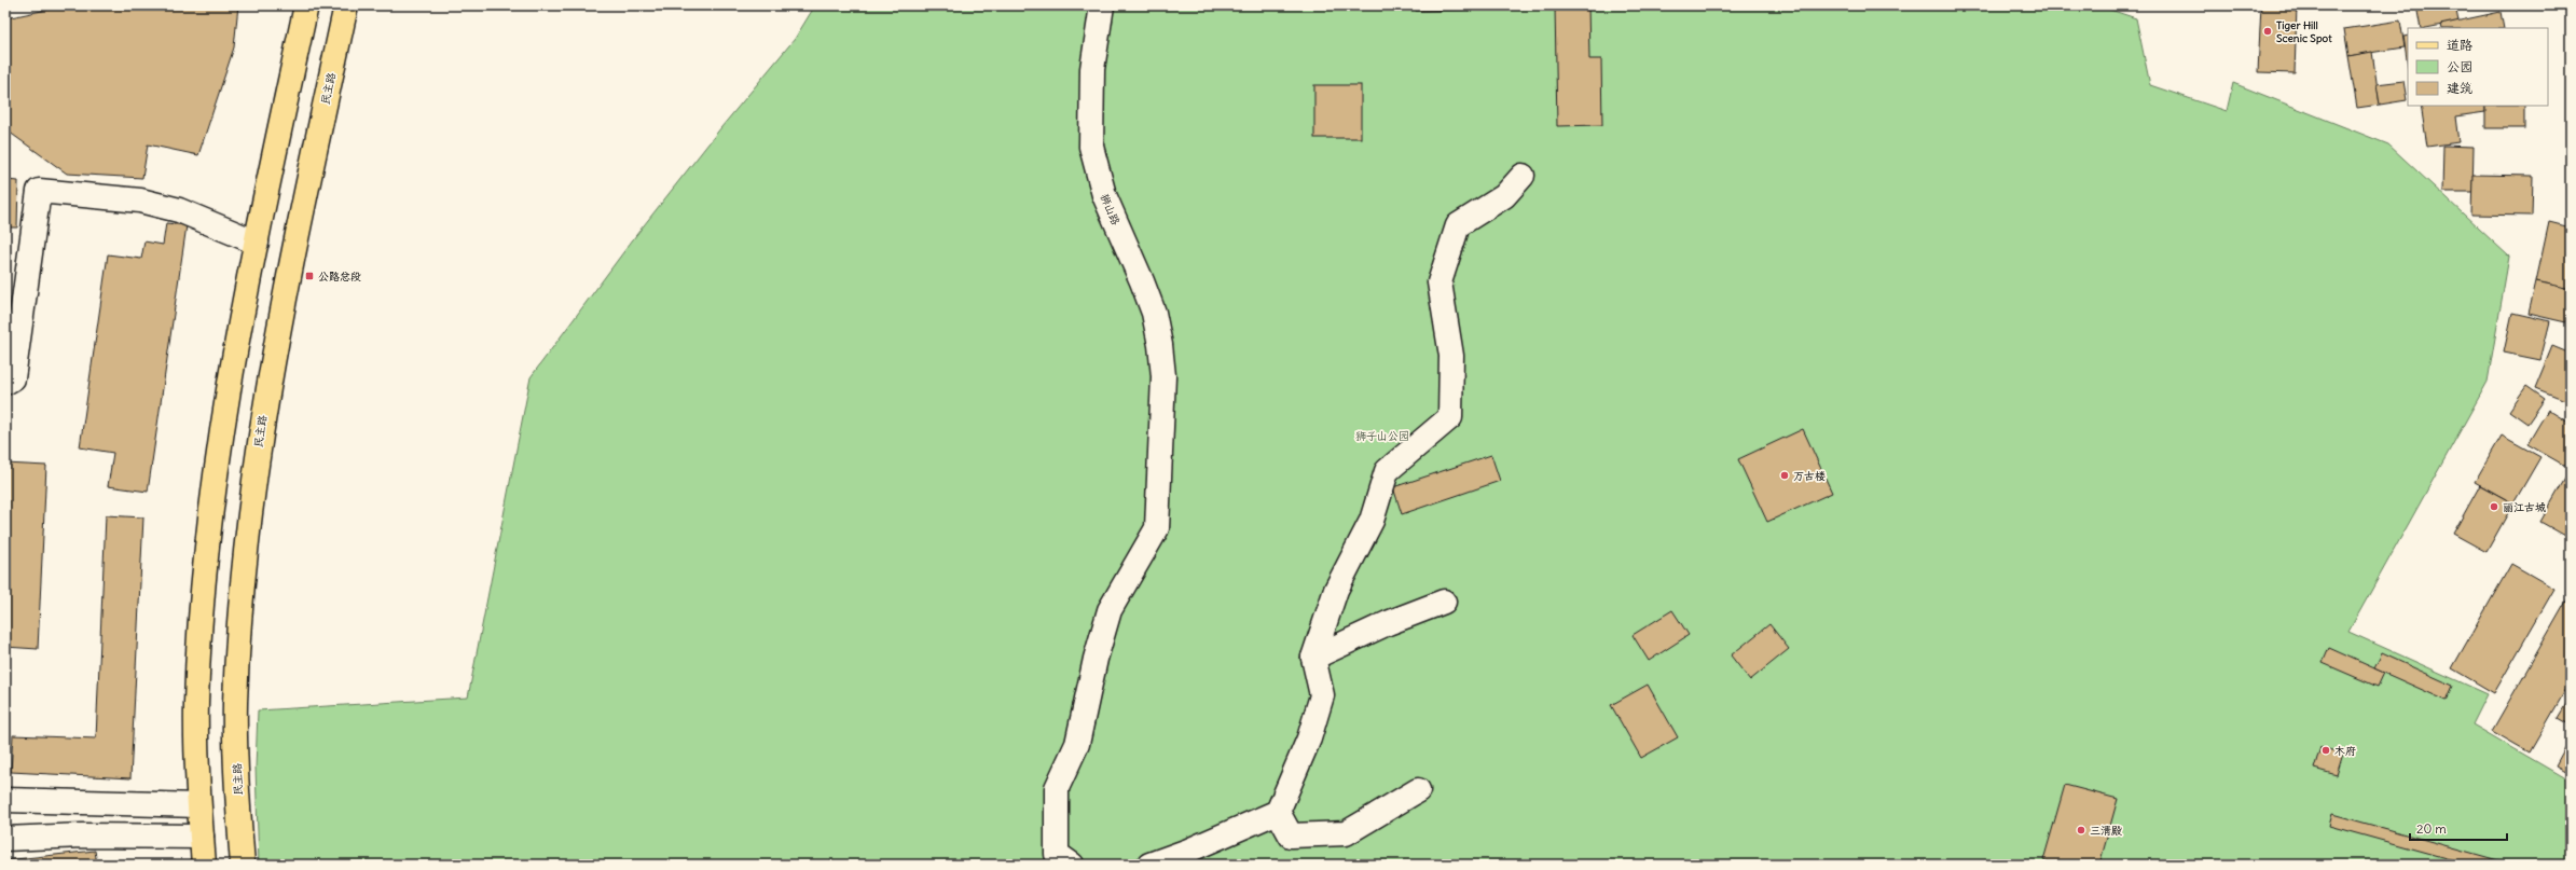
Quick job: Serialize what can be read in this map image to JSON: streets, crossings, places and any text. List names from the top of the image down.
{
  "streets": {
    "main road": ["民主路"],
    "lane": ["狮山路"]
  },
  "parks": ["狮子山公园"],
  "places": {
    "other": [
      "Tiger Hill Scenic Spot",
      "万古楼",
      "丽江古城",
      "木府",
      "三清殿"
    ],
    "transit": ["公路总段"]
  },
  "legend": ["道路", "公园", "建筑"],
  "scale_bar": "20 m"
}
